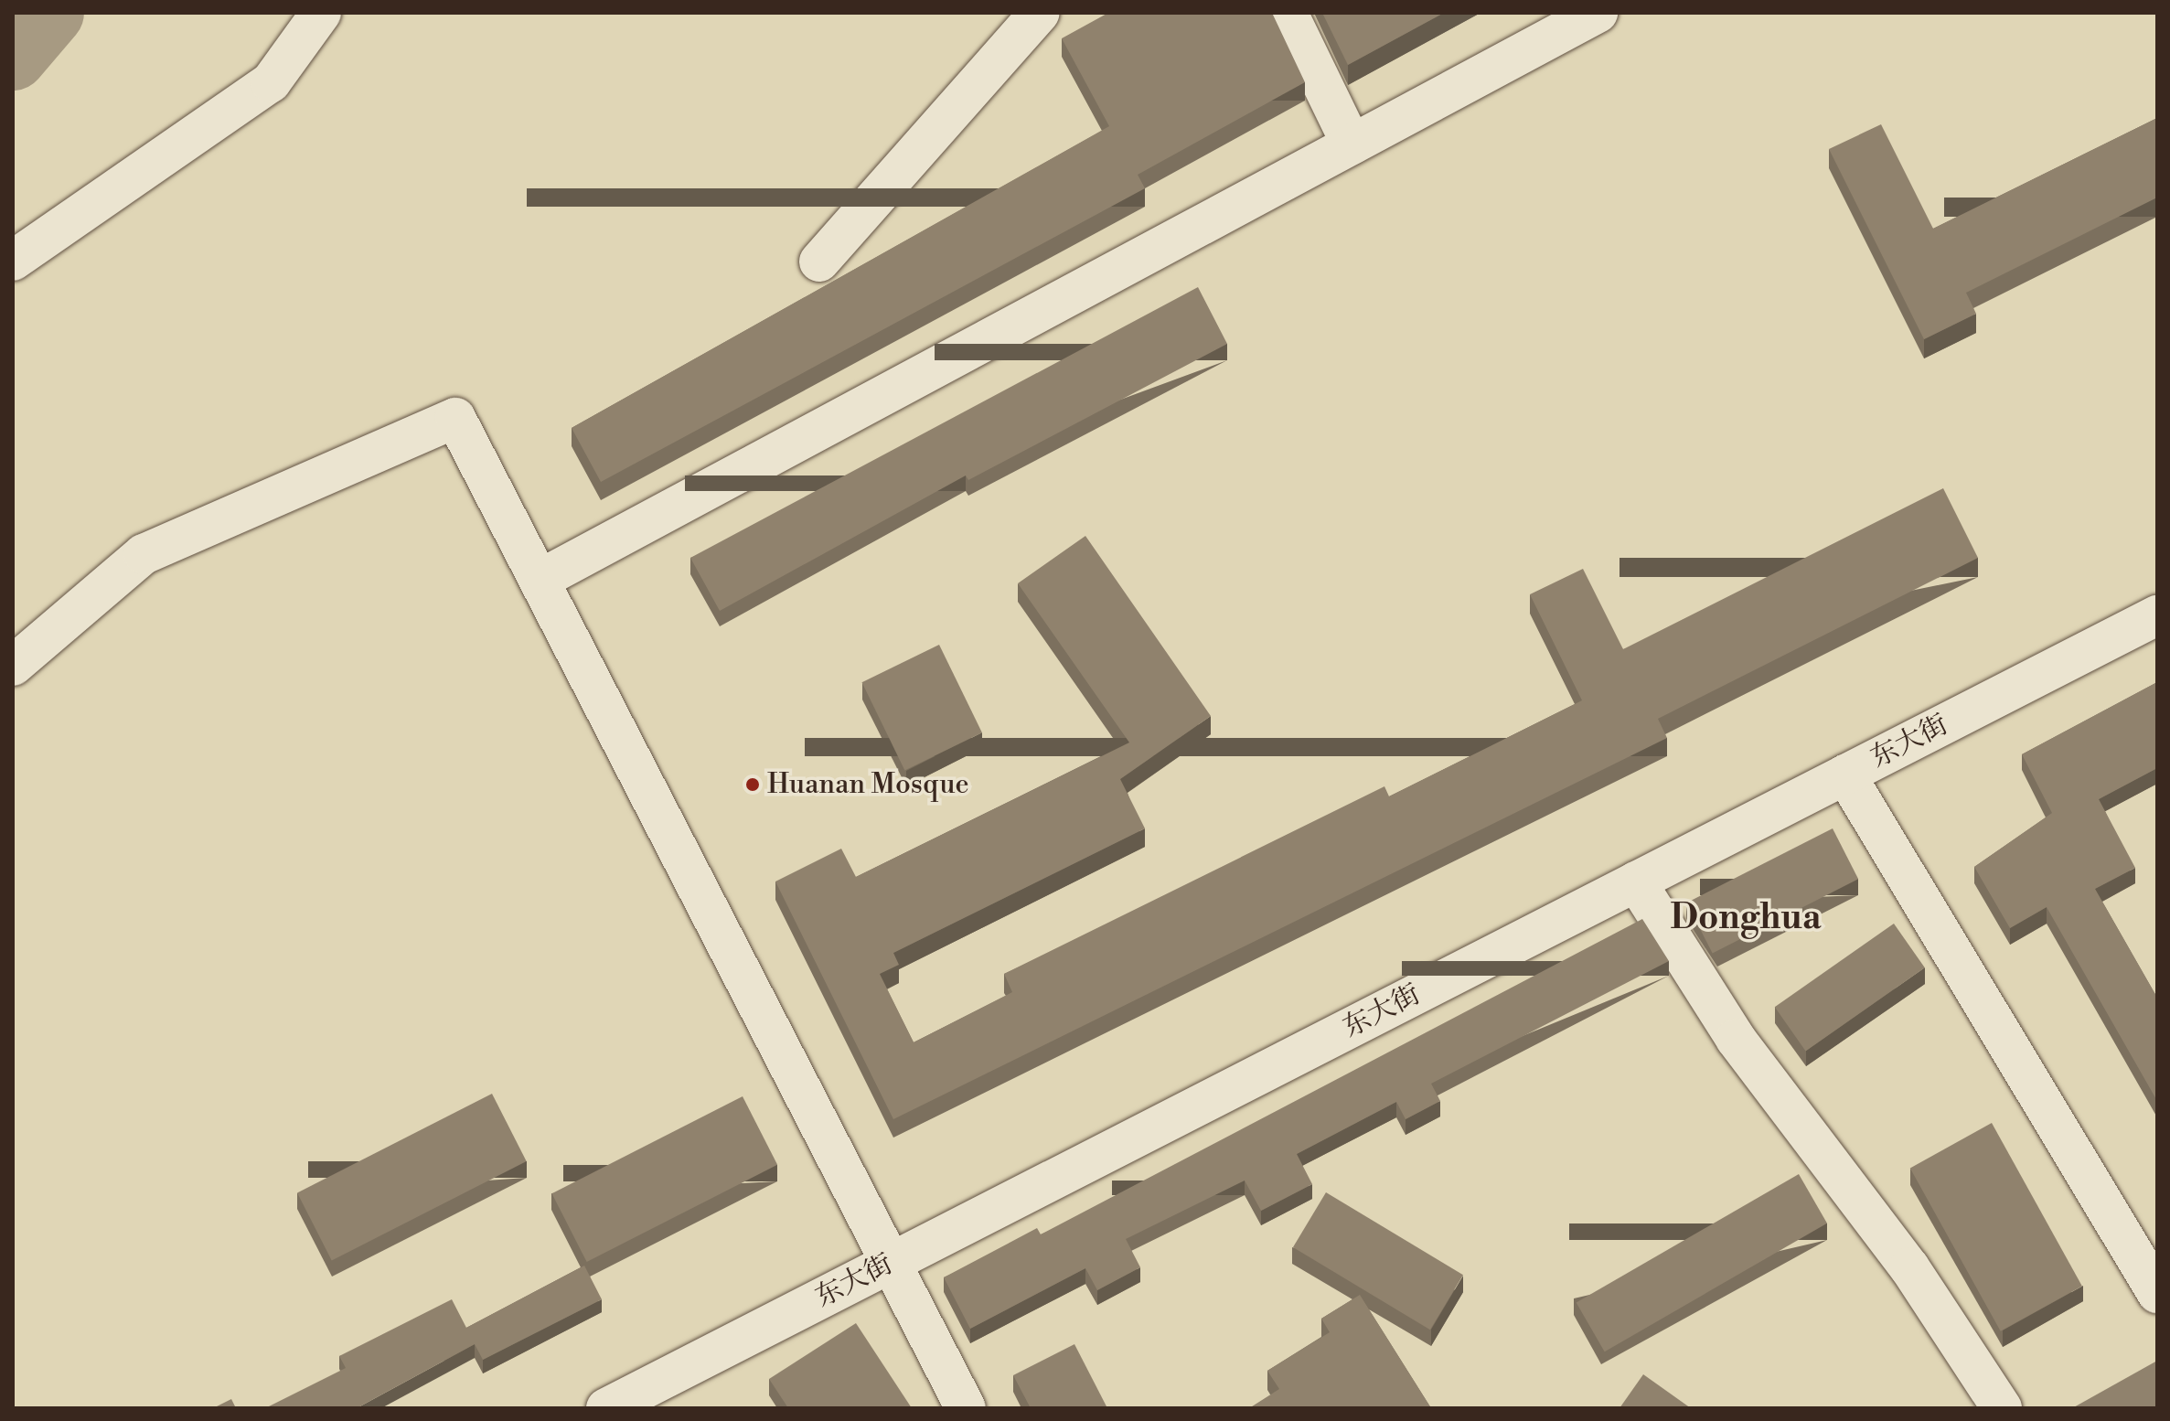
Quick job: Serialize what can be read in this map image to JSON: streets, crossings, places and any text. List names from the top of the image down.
{
  "streets": {
    "street": ["东大街"]
  },
  "districts": ["Donghua"],
  "places": ["Huanan Mosque"]
}
